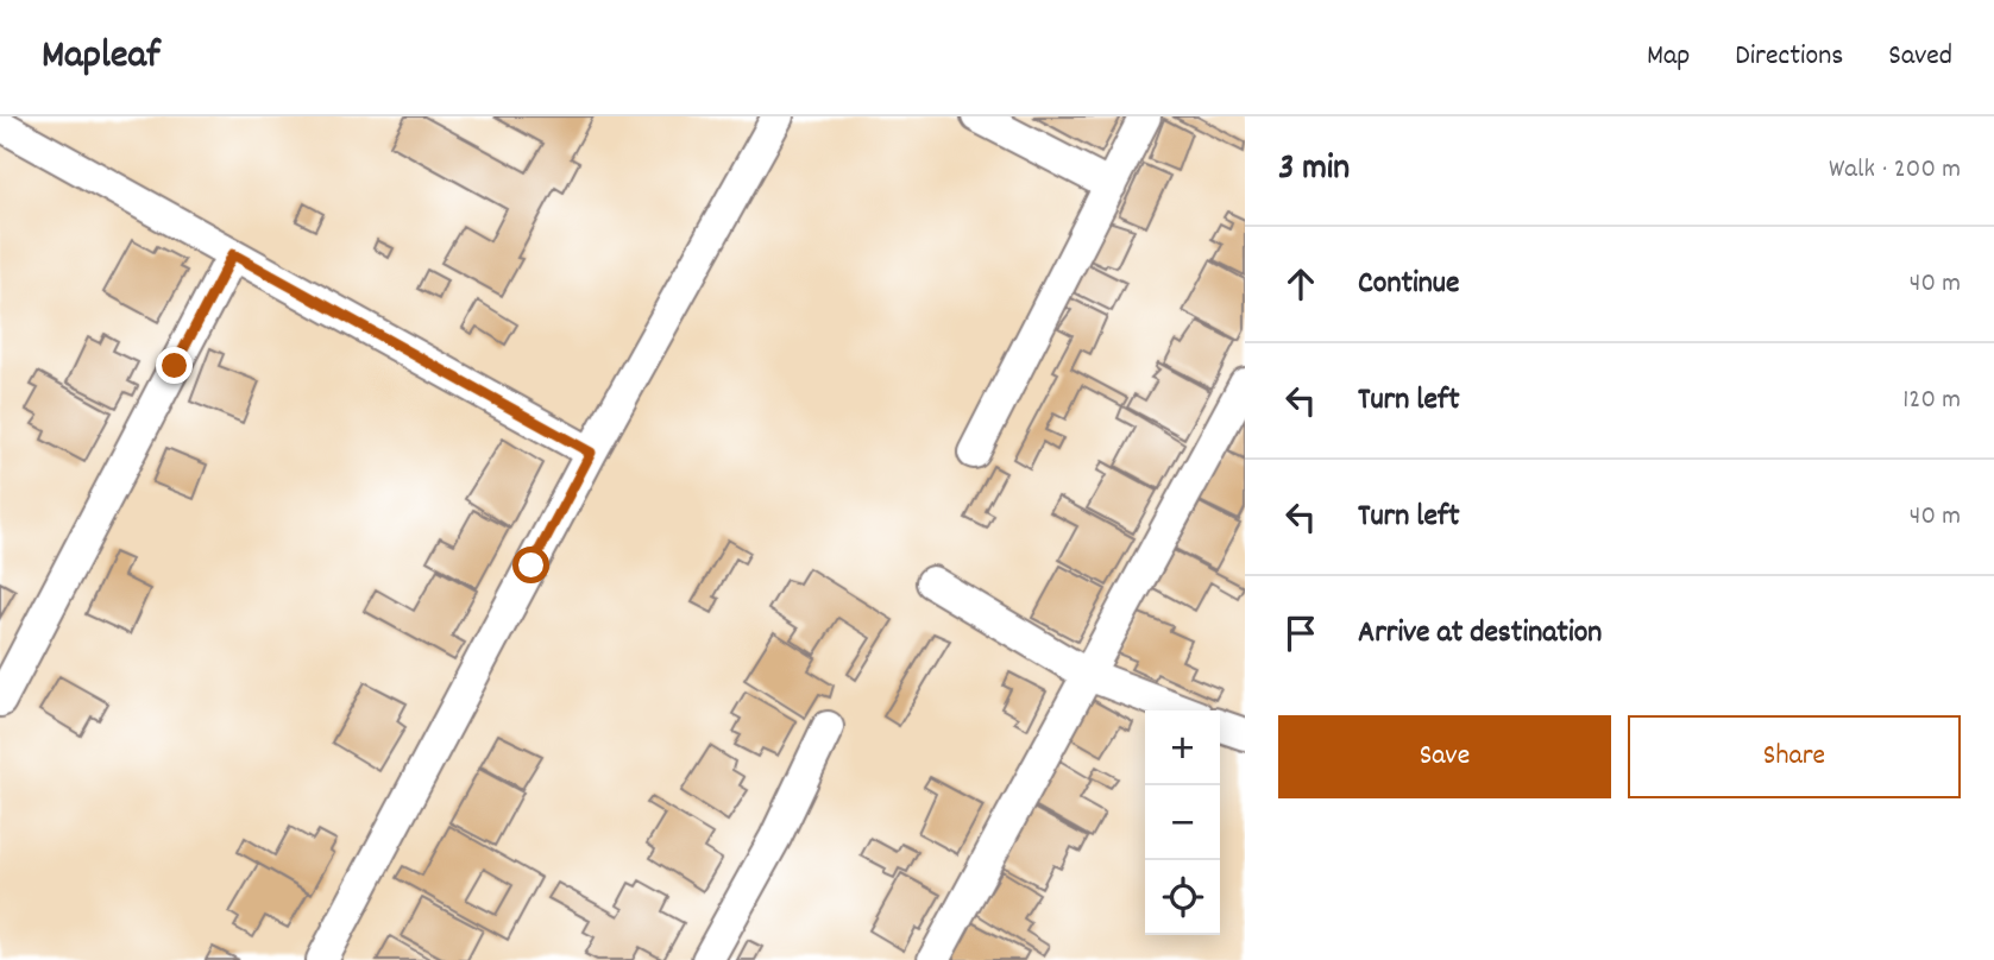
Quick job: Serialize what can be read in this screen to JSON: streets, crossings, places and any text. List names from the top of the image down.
{
  "page": {
    "header": "Mapleaf",
    "nav": ["Map", "Directions", "Saved"],
    "heading": ["3 min", "Walk · 200 m"],
    "list": [
      ["Continue", "40 m"],
      ["Turn left", "120 m"],
      ["Turn left", "40 m"],
      "Arrive at destination"
    ],
    "buttons": ["Save", "Share"],
    "map_buttons": ["+", "−"]
  }
}
